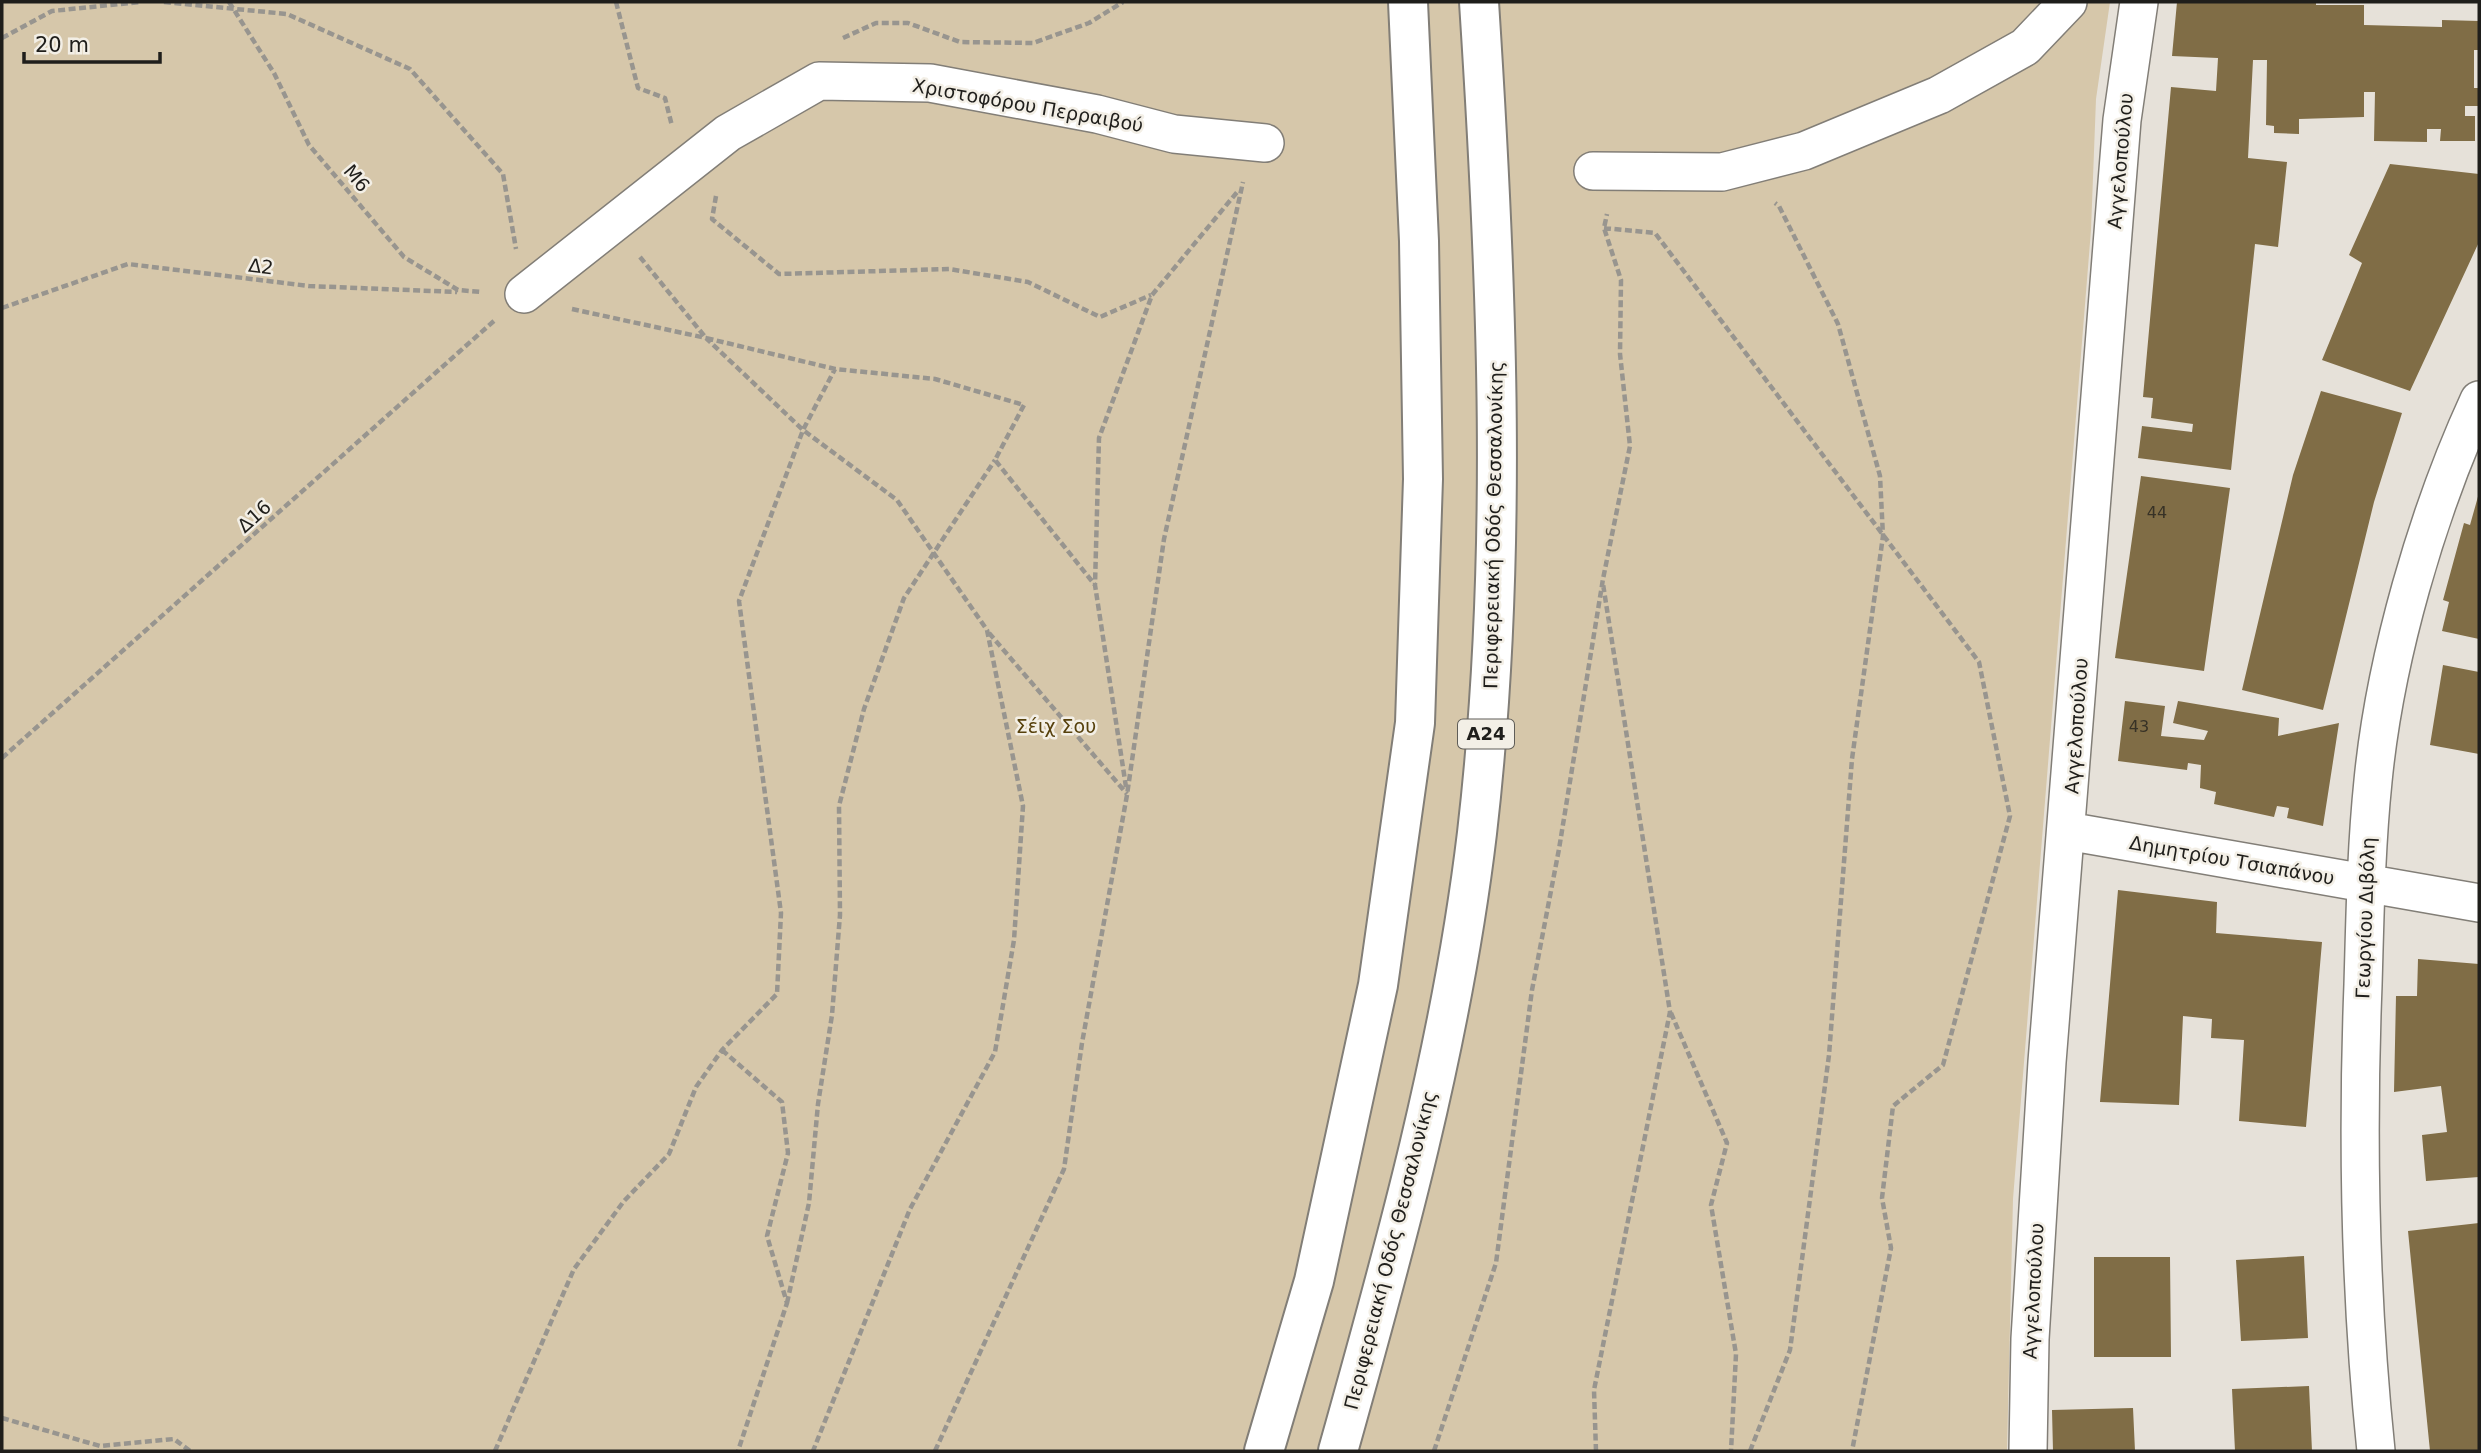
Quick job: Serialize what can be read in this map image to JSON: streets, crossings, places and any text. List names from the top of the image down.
{
  "streets": {
    "highway": ["Περιφερειακή Οδός Θεσσαλονίκης", "Α24"],
    "street": [
      "Χριστοφόρου Περραιβού",
      "Αγγελοπούλου",
      "Δημητρίου Τσιαπάνου",
      "Γεωργίου Διβόλη"
    ],
    "path": ["Μ6", "Δ2", "Δ16"]
  },
  "crossings": [
    ["Χριστοφόρου Περραιβού", "Μ6"],
    ["Χριστοφόρου Περραιβού", "Δ2"],
    ["Χριστοφόρου Περραιβού", "Δ16"],
    ["Αγγελοπούλου", "Δημητρίου Τσιαπάνου"],
    ["Μ6", "Δ2"],
    ["Μ6", "Δ16"],
    ["Δ2", "Δ16"],
    ["Δημητρίου Τσιαπάνου", "Γεωργίου Διβόλη"]
  ],
  "parks": ["Σέιχ Σου"],
  "house_numbers": ["44", "43"],
  "scale_bar": "20 m"
}
